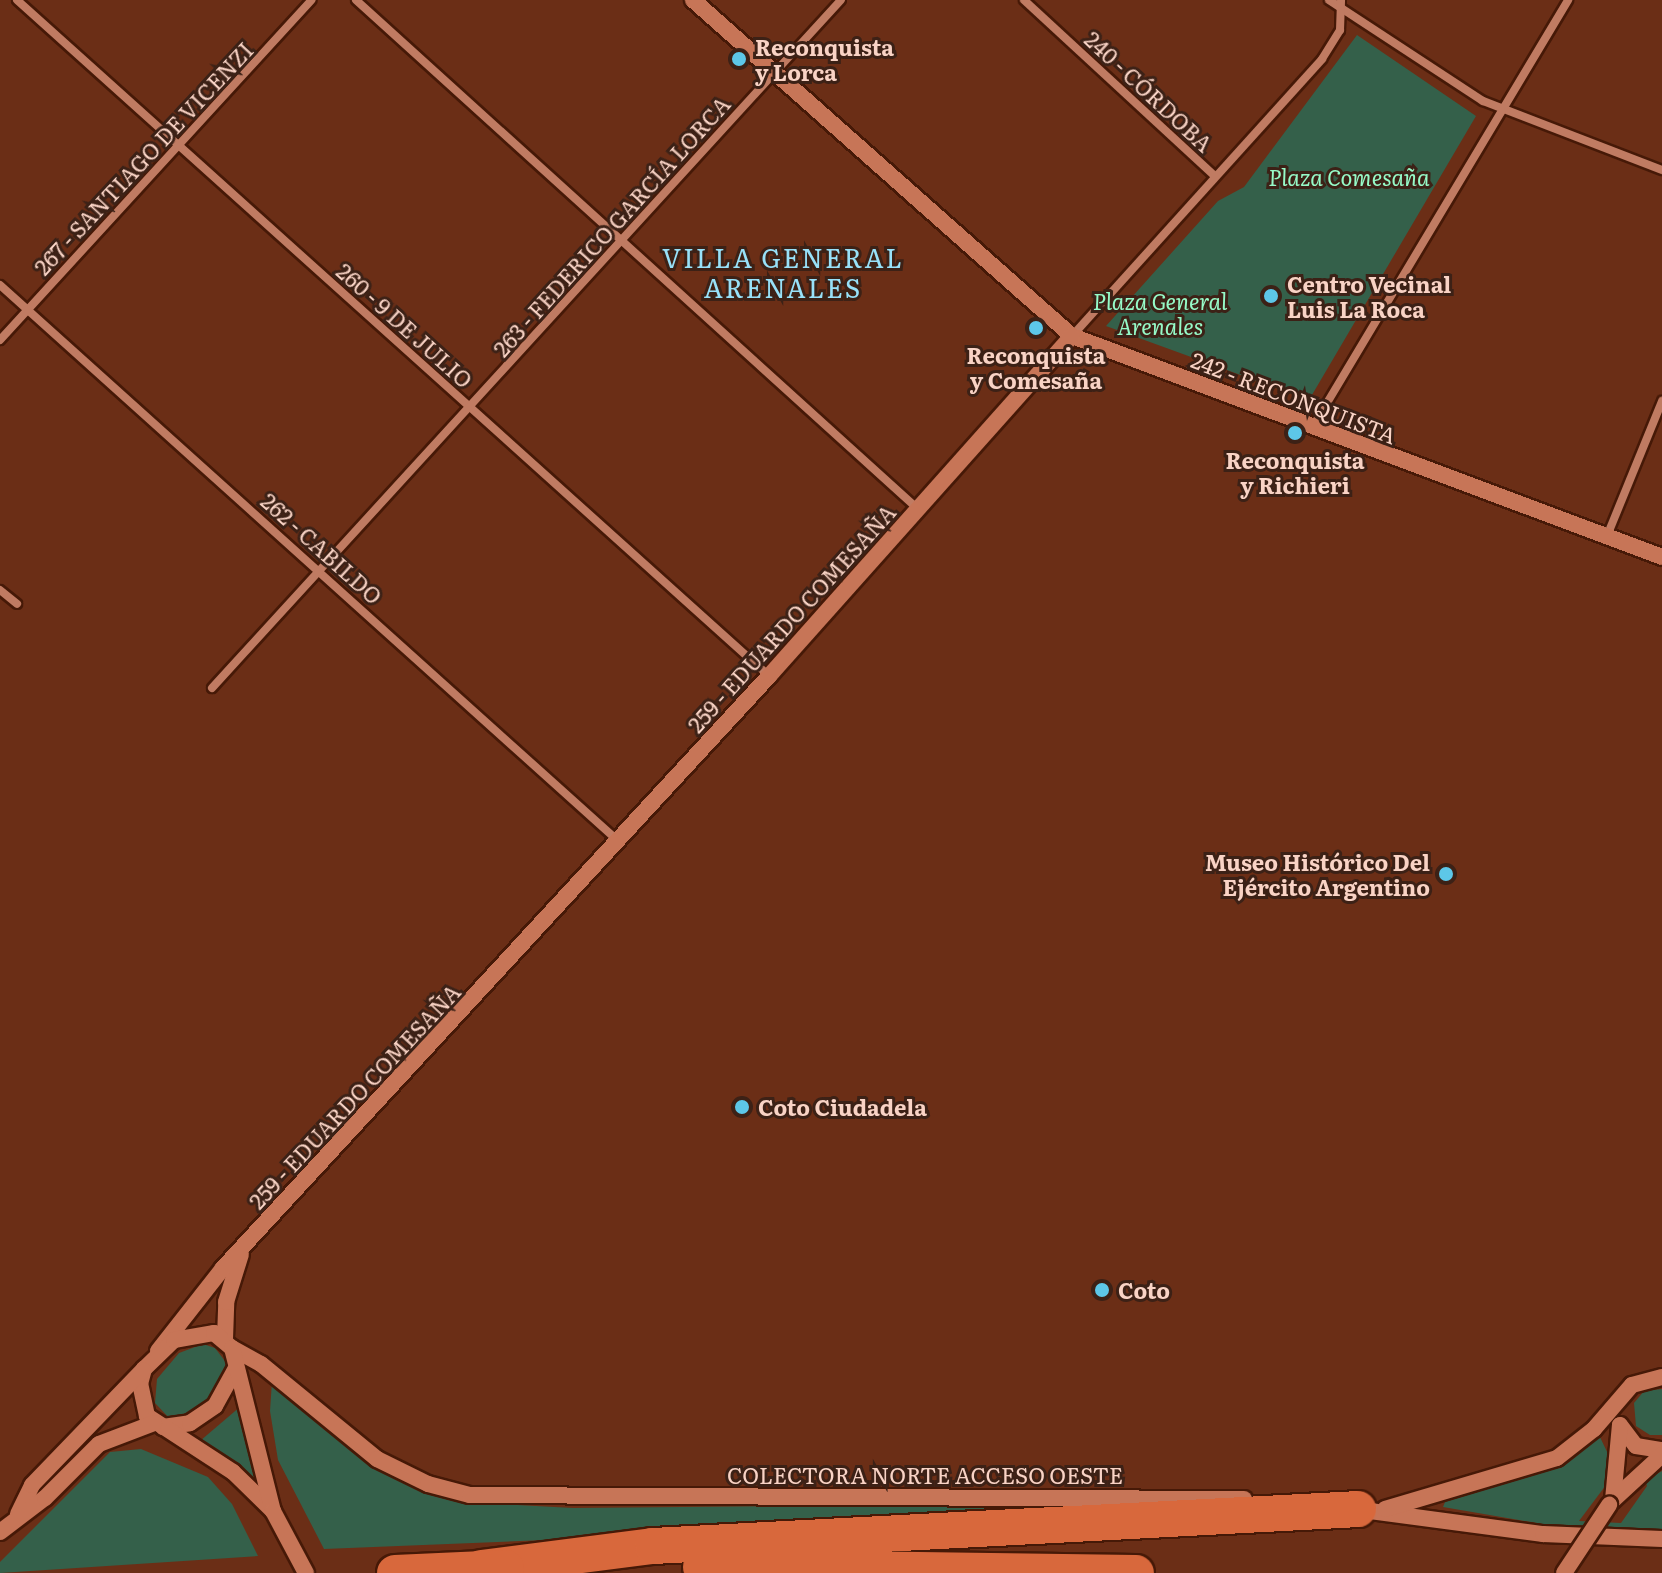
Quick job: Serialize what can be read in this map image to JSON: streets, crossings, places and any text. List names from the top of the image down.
{
  "streets": {
    "street": [
      "240 - CÓRDOBA",
      "267 - SANTIAGO DE VICENZI",
      "263 - FEDERICO GARCÍA LORCA",
      "260 - 9 DE JULIO",
      "242 - RECONQUISTA",
      "262 - CABILDO",
      "259 - EDUARDO COMESAÑA",
      "COLECTORA NORTE ACCESO OESTE"
    ]
  },
  "crossings": [
    ["240 - CÓRDOBA", "259 - EDUARDO COMESAÑA"],
    ["267 - SANTIAGO DE VICENZI", "260 - 9 DE JULIO"],
    ["267 - SANTIAGO DE VICENZI", "262 - CABILDO"],
    ["263 - FEDERICO GARCÍA LORCA", "260 - 9 DE JULIO"],
    ["263 - FEDERICO GARCÍA LORCA", "242 - RECONQUISTA"],
    ["263 - FEDERICO GARCÍA LORCA", "262 - CABILDO"],
    ["260 - 9 DE JULIO", "259 - EDUARDO COMESAÑA"],
    ["242 - RECONQUISTA", "259 - EDUARDO COMESAÑA"],
    ["262 - CABILDO", "259 - EDUARDO COMESAÑA"],
    ["259 - EDUARDO COMESAÑA", "COLECTORA NORTE ACCESO OESTE"]
  ],
  "districts": ["VILLA GENERAL ARENALES"],
  "parks": ["Plaza Comesaña", "Plaza General Arenales"],
  "places": [
    "Reconquista y Lorca",
    "Centro Vecinal Luis La Roca",
    "Reconquista y Comesaña",
    "Reconquista y Richieri",
    "Museo Histórico Del Ejército Argentino",
    "Coto Ciudadela",
    "Coto"
  ]
}
